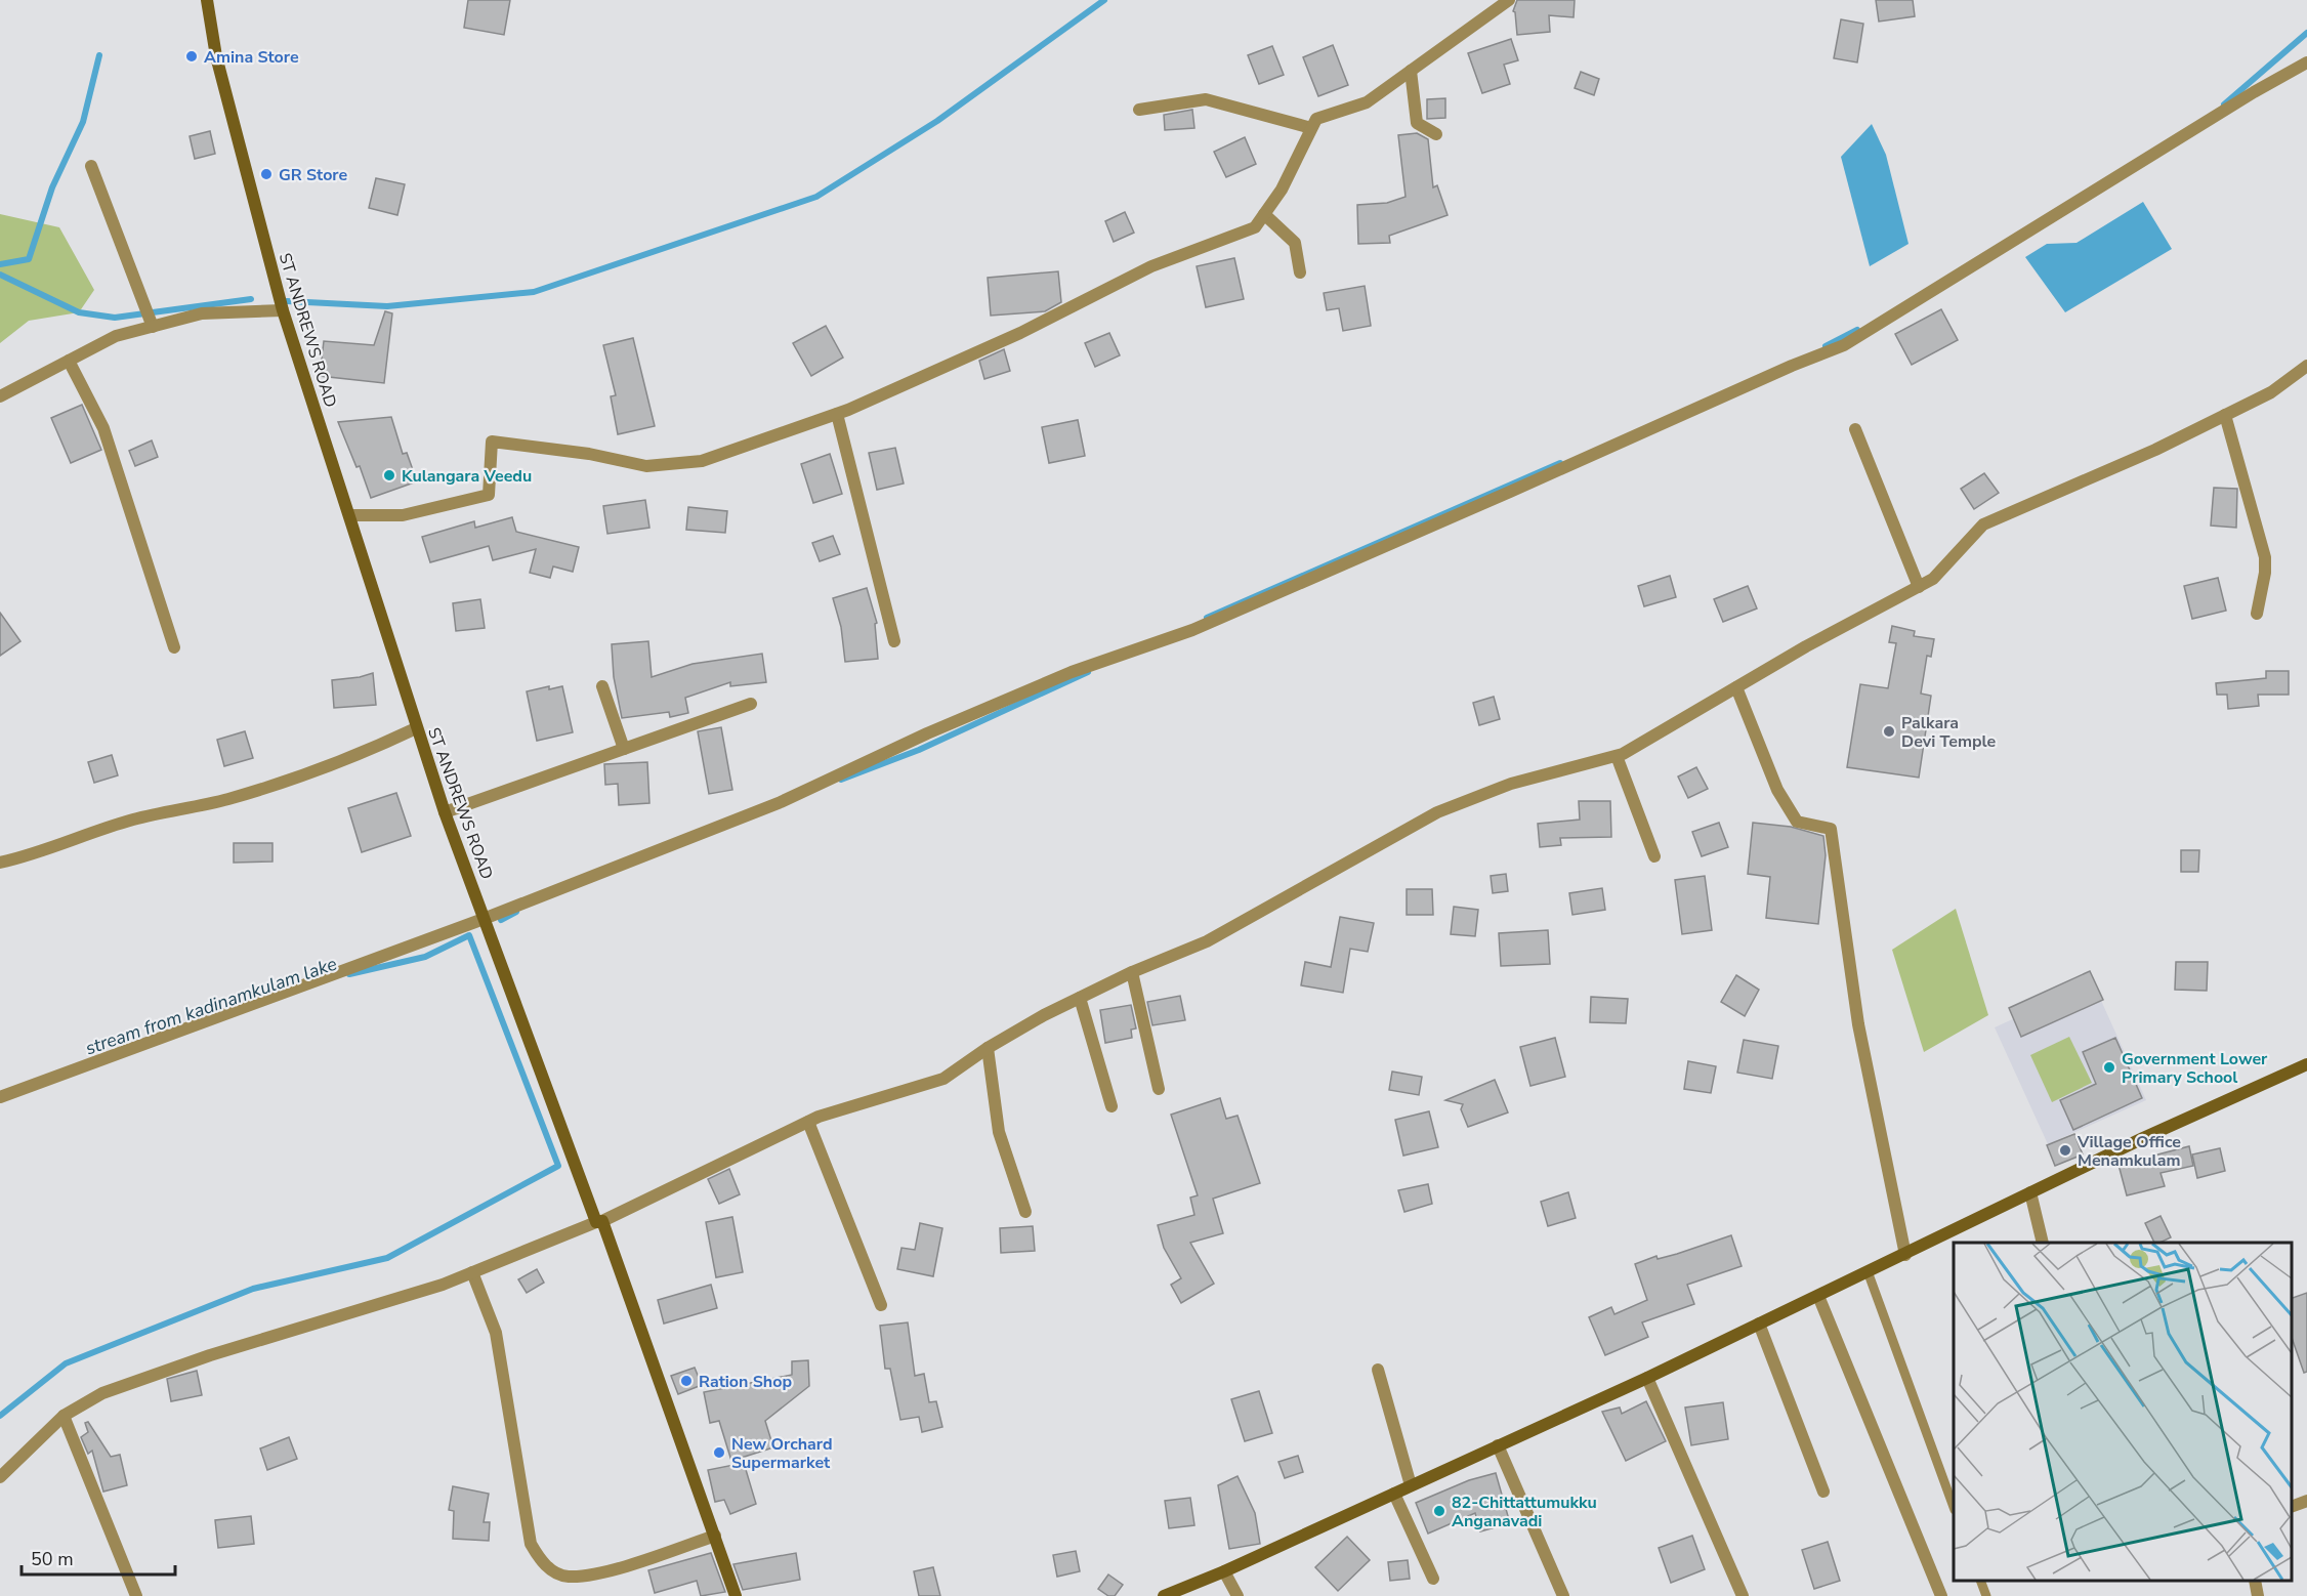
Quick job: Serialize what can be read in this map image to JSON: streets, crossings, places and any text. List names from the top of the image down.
{
  "streets": {
    "main road": ["ST ANDREWS ROAD"]
  },
  "water": ["stream from kadinamkulam lake"],
  "places": [
    "Amina Store",
    "GR Store",
    "Kulangara Veedu",
    "Palkara Devi Temple",
    "Government Lower Primary School",
    "Village Office Menamkulam",
    "Ration Shop",
    "New Orchard Supermarket",
    "82-Chittattumukku Anganavadi"
  ],
  "scale_bar": "50 m"
}
